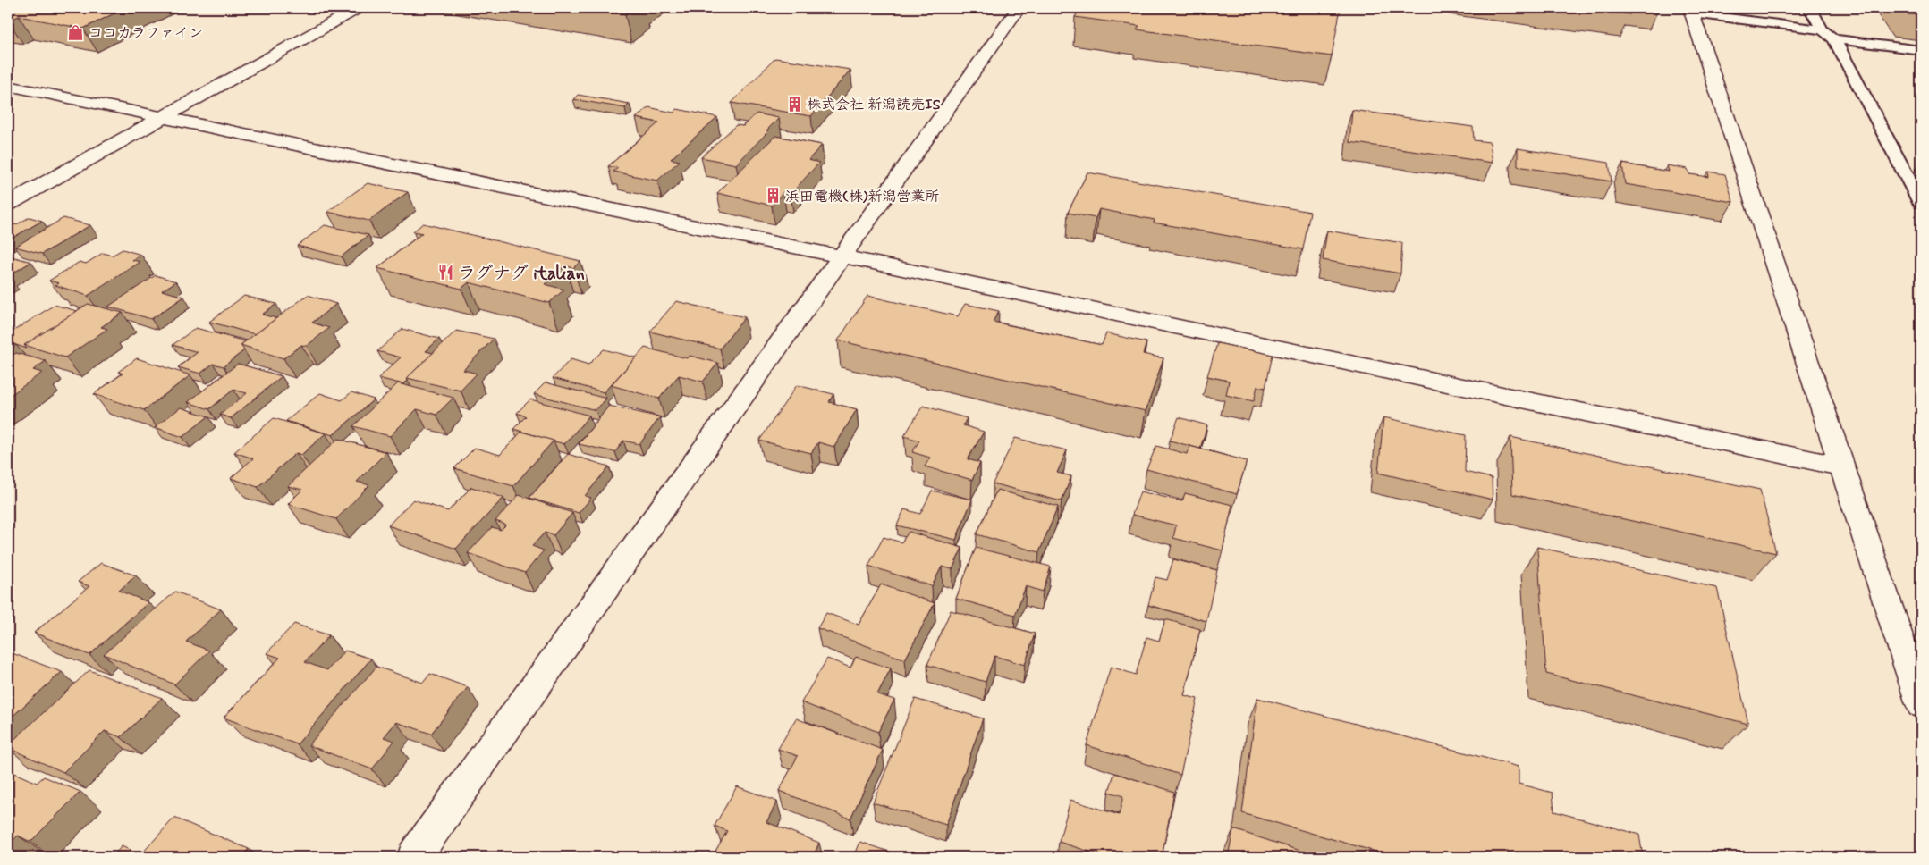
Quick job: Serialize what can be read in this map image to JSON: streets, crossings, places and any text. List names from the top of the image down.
{
  "places": {
    "shop": ["ココカラファイン"],
    "building": ["株式会社 新潟読売IS", "浜田電機(株)新潟営業所"],
    "restaurant": ["ラグナグ italian"]
  }
}
